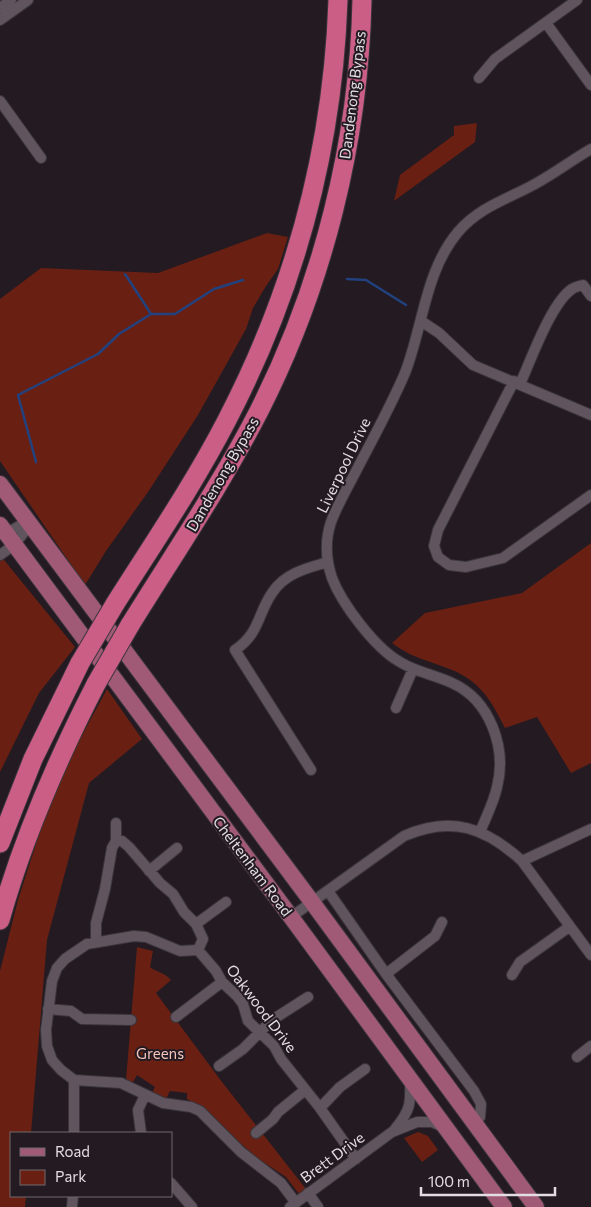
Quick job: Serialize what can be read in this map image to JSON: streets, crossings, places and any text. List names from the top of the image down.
{
  "streets": {
    "highway": ["Dandenong Bypass"],
    "main road": ["Cheltenham Road"],
    "street": ["Liverpool Drive", "Oakwood Drive", "Brett Drive"]
  },
  "crossings": [
    ["Cheltenham Road", "Brett Drive"],
    ["Oakwood Drive", "Brett Drive"]
  ],
  "parks": ["Greens"],
  "legend": ["Road", "Park"],
  "scale_bar": "100 m"
}
